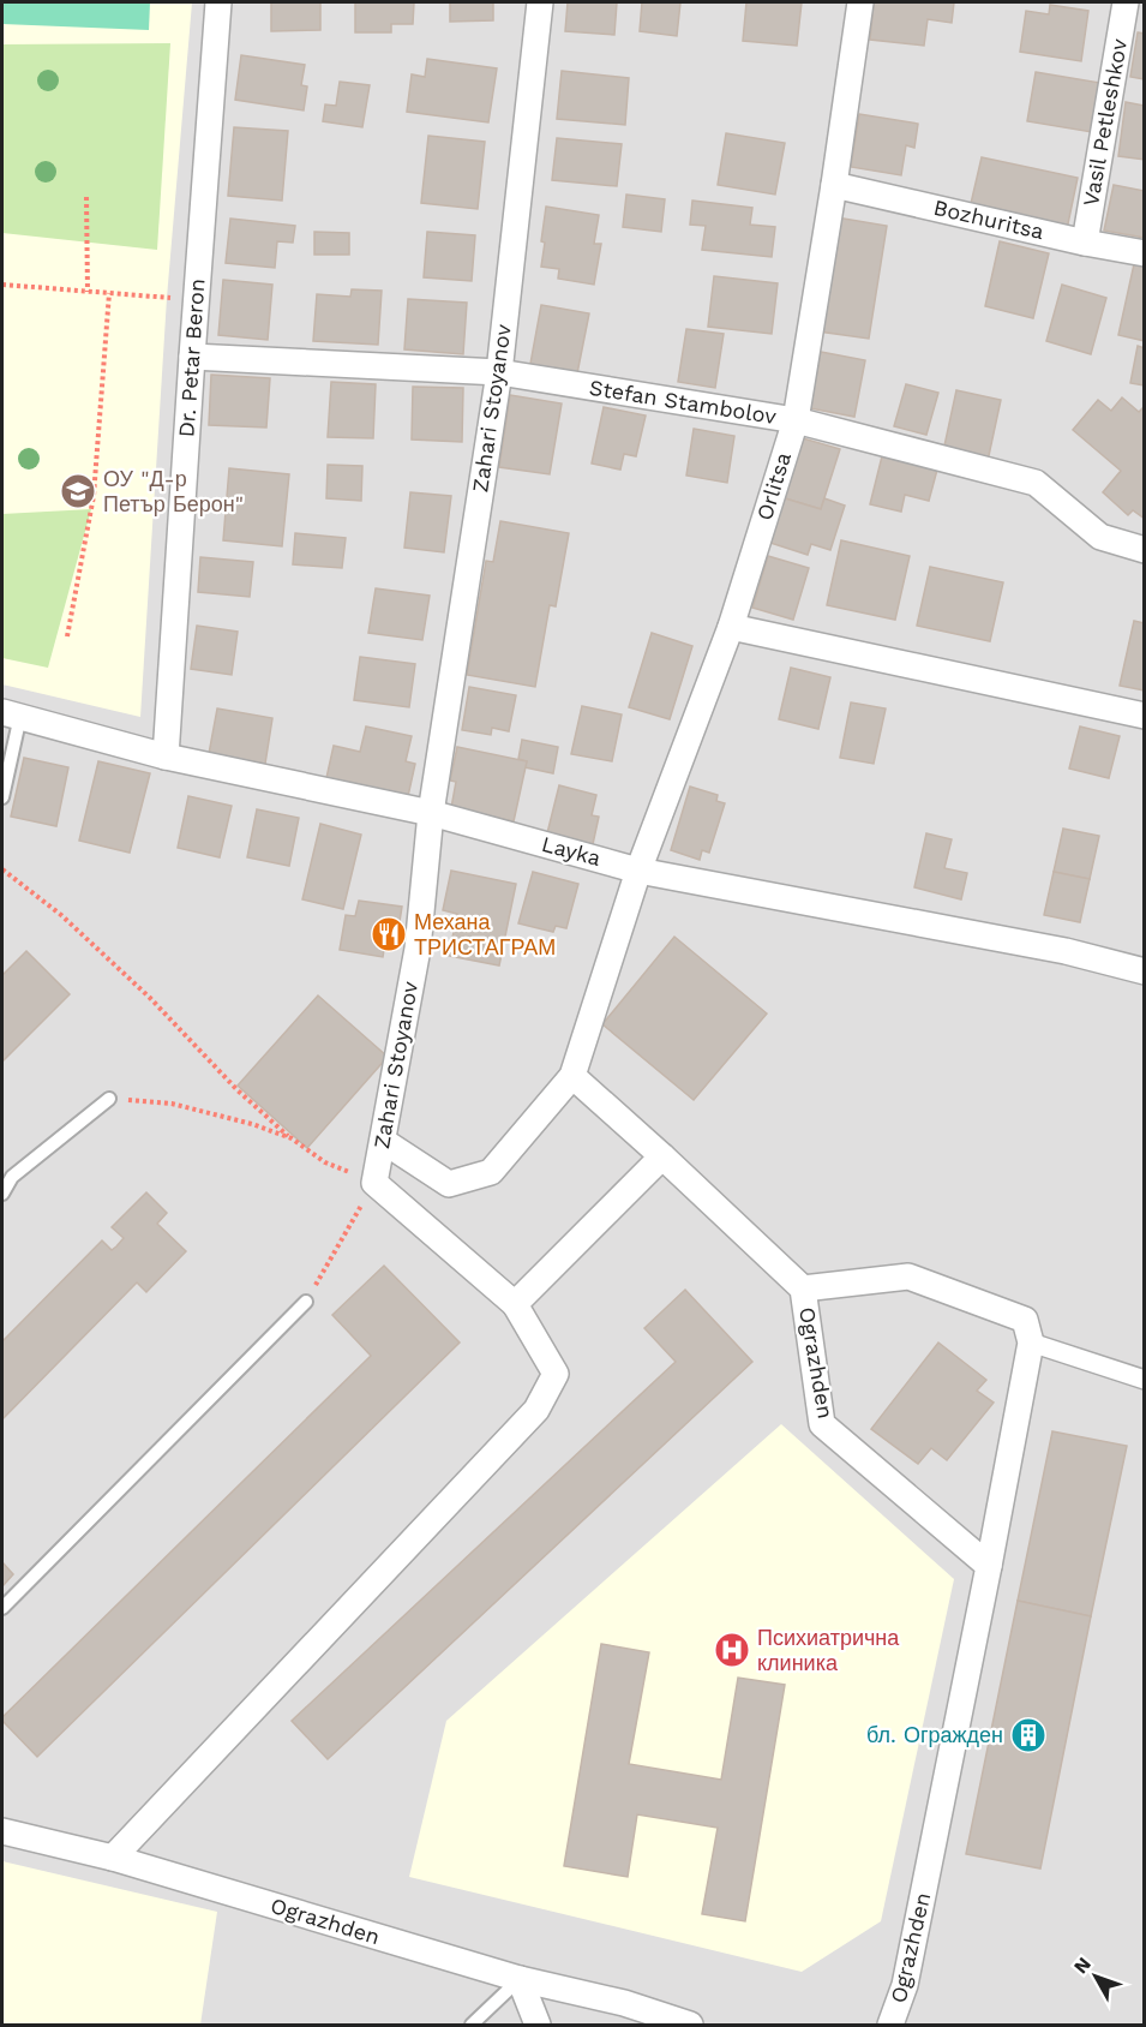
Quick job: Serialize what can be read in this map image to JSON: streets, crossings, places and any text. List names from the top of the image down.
{
  "streets": {
    "street": [
      "Vasil Petleshkov",
      "Bozhuritsa",
      "Dr. Petar Beron",
      "Stefan Stambolov",
      "Zahari Stoyanov",
      "Orlitsa",
      "Layka",
      "Ograzhden"
    ]
  },
  "crossings": [
    ["Vasil Petleshkov", "Bozhuritsa"],
    ["Bozhuritsa", "Orlitsa"],
    ["Dr. Petar Beron", "Stefan Stambolov"],
    ["Dr. Petar Beron", "Layka"],
    ["Stefan Stambolov", "Zahari Stoyanov"],
    ["Stefan Stambolov", "Orlitsa"],
    ["Zahari Stoyanov", "Layka"],
    ["Orlitsa", "Layka"],
    ["Orlitsa", "Ograzhden"]
  ],
  "places": {
    "school or university": ["ОУ \"Д-р Петър Берон\""],
    "restaurant": ["Механа ТРИСТАГРАМ"],
    "hospital": ["Психиатрична клиника"],
    "building": ["бл. Огражден"]
  },
  "north": "top left"
}
